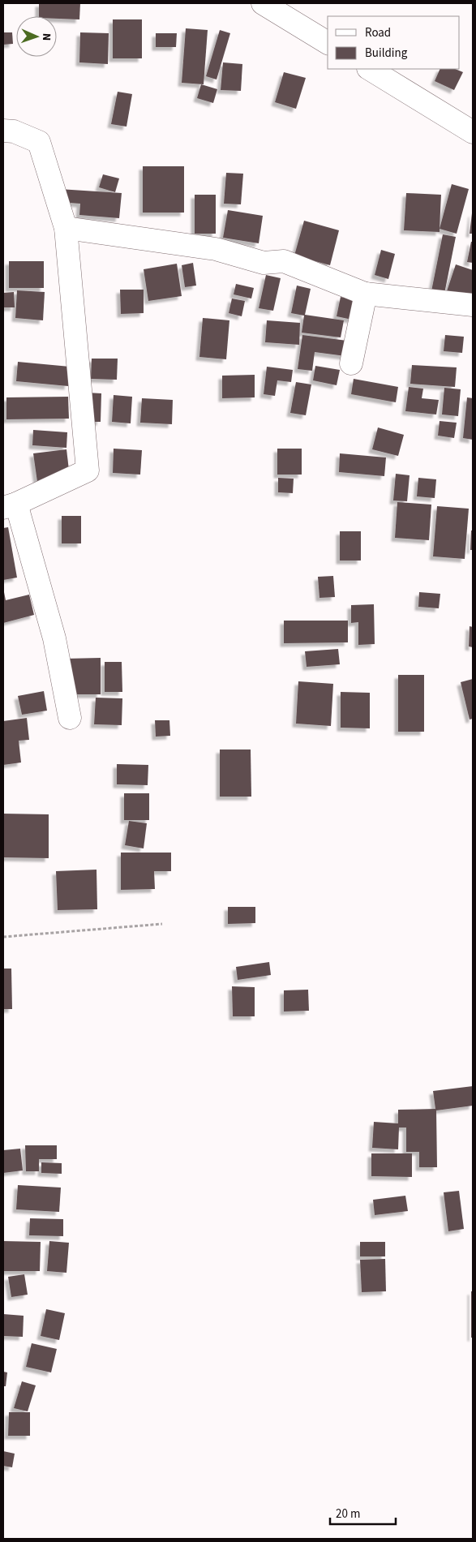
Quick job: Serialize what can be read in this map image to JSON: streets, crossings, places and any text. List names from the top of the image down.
{
  "legend": ["Road", "Building"],
  "scale_bar": "20 m",
  "north": "right"
}
